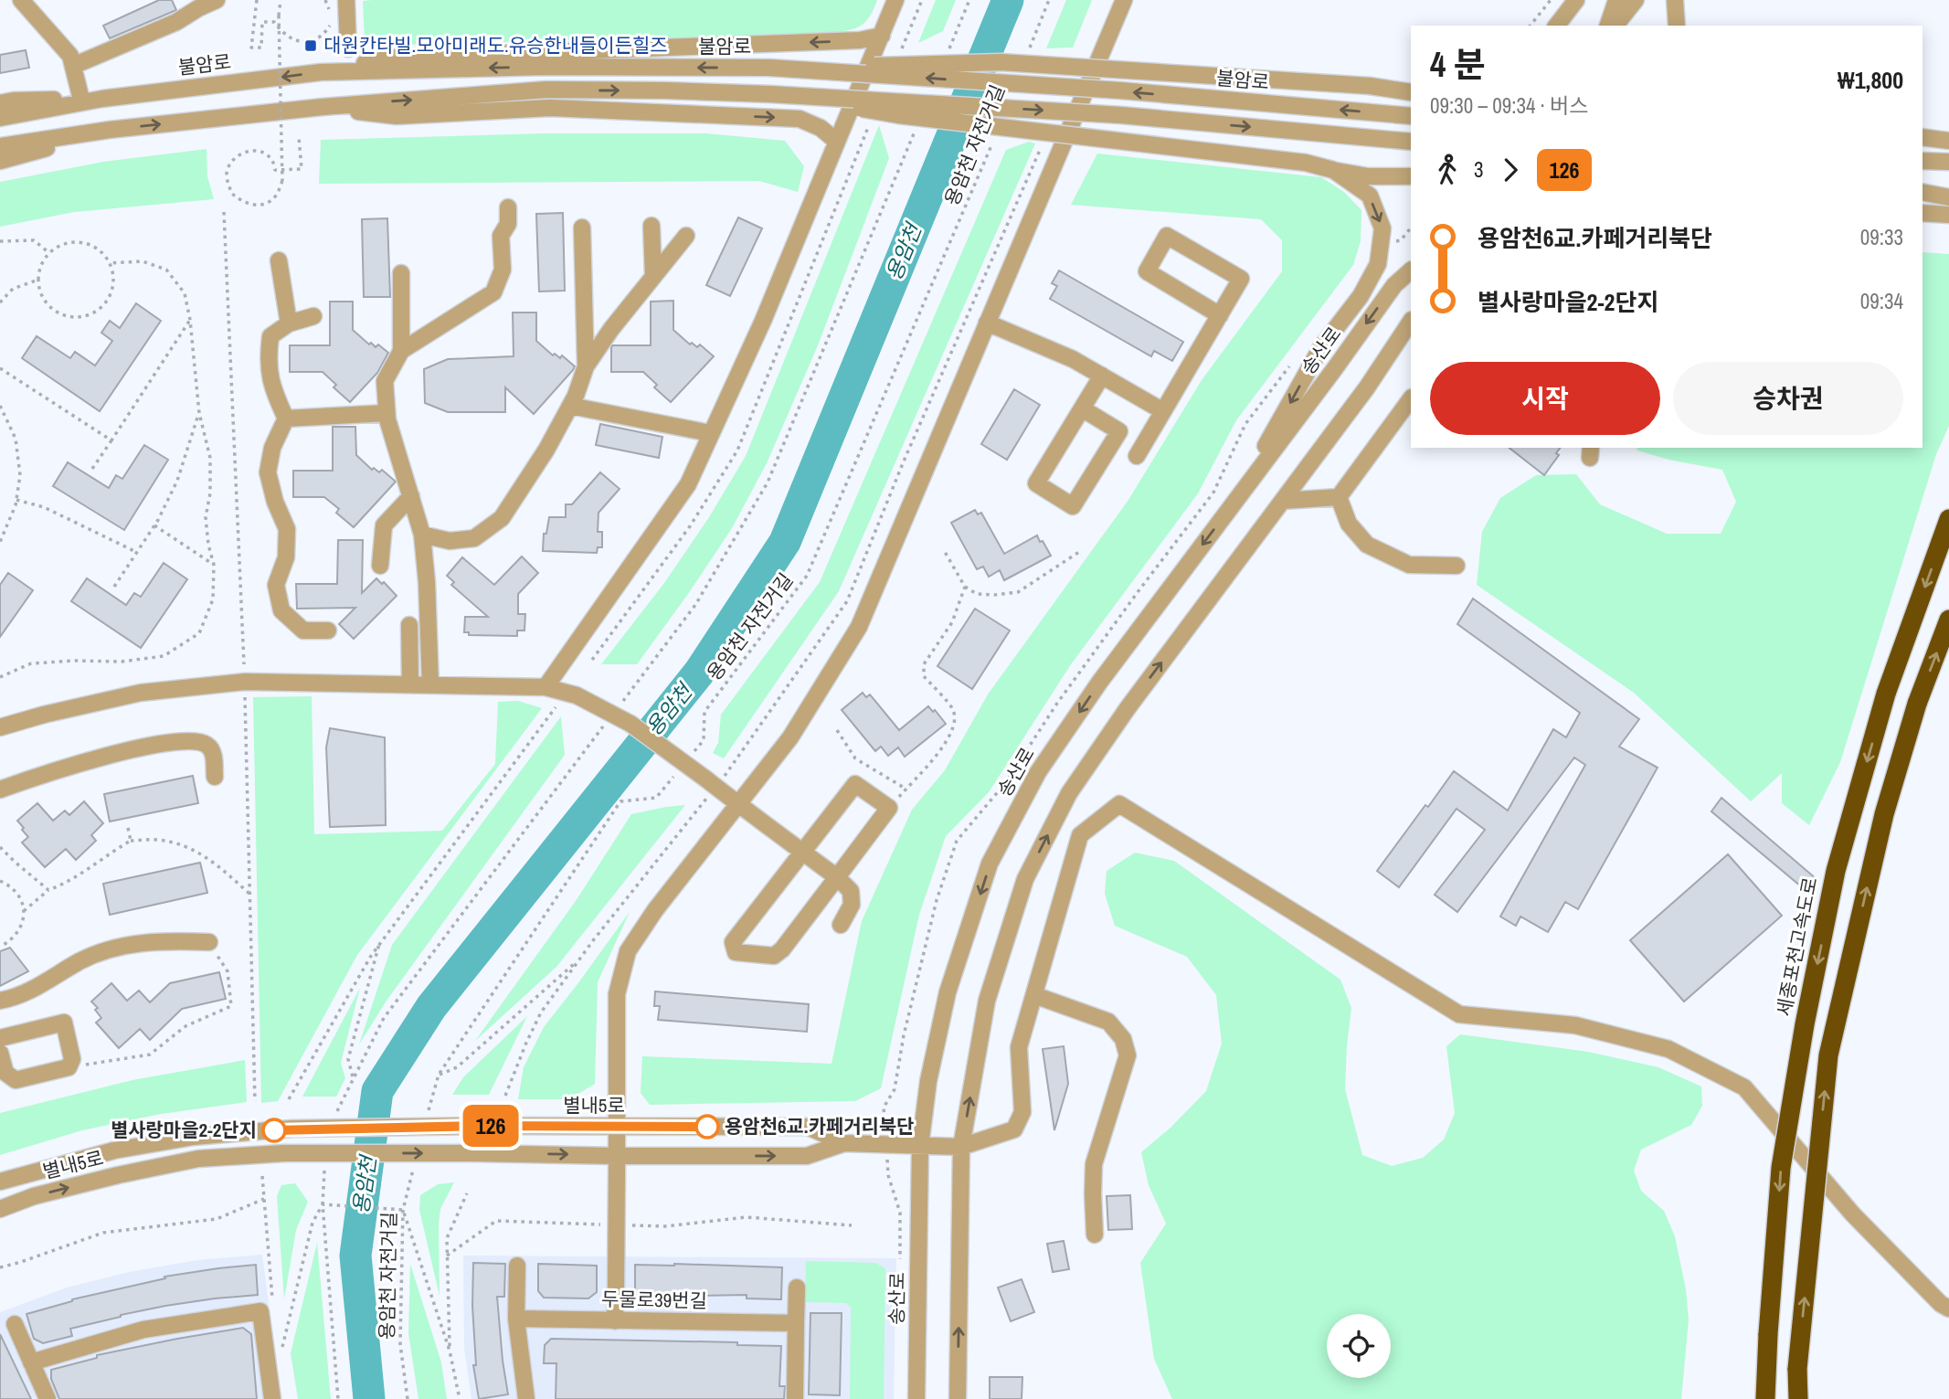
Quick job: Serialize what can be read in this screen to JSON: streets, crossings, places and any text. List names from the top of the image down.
{
  "streets": {
    "highway": ["세종포천고속도로"],
    "street": [
      "불암로",
      "송산로",
      "별내5로",
      "두물로39번길"
    ],
    "path": ["용암천 자전거길"]
  },
  "crossings": [
    ["송산로", "별내5로"]
  ],
  "water": ["용암천"],
  "places": {
    "transit": ["대원칸타빌.모아미래도.유승한내들이든힐즈"],
    "other": ["용암천6교.카페거리북단", "별사랑마을2-2단지"]
  },
  "lines": ["bus line 126"],
  "page": {
    "on_map": "126",
    "heading": ["4 분", "09:30 – 09:34 · 버스", "₩1,800"],
    "legs": ["3", "126"],
    "list": [
      {
        "name": "용암천6교.카페거리북단",
        "value": "09:33"
      },
      {
        "name": "별사랑마을2-2단지",
        "value": "09:34"
      }
    ],
    "buttons": ["시작", "승차권"]
  }
}
